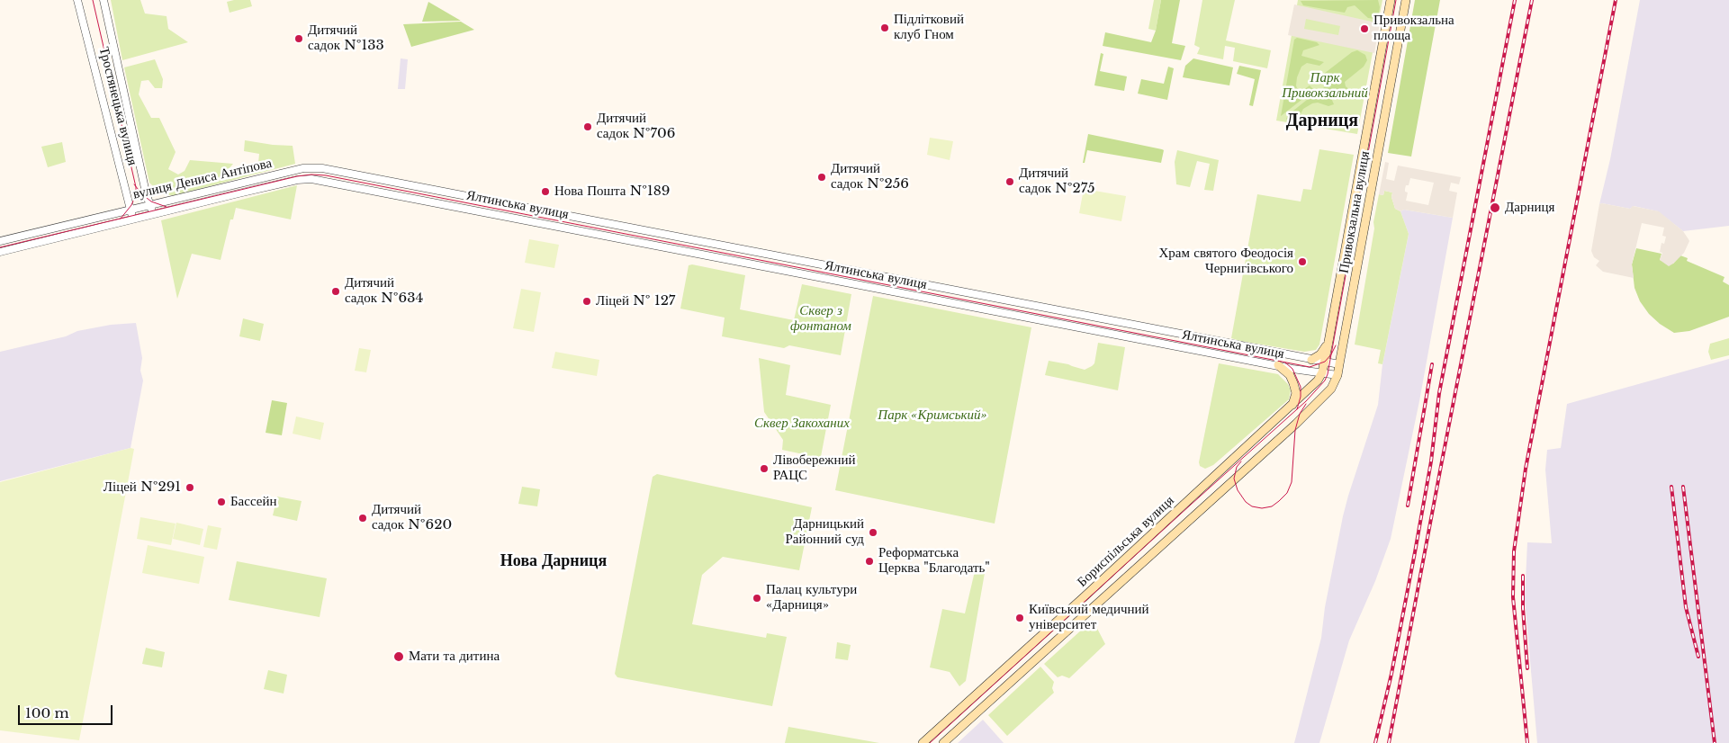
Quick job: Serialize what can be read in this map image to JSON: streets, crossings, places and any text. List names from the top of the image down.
{
  "streets": {
    "main road": ["Привокзальна вулиця", "Бориспільська вулиця"],
    "street": ["Тростянецька вулиця", "вулиця Дениса Антіпова", "Ялтинська вулиця"]
  },
  "crossings": [
    ["Тростянецька вулиця", "вулиця Дениса Антіпова"],
    ["вулиця Дениса Антіпова", "Ялтинська вулиця"],
    ["Ялтинська вулиця", "Привокзальна вулиця"],
    ["Ялтинська вулиця", "Бориспільська вулиця"],
    ["Привокзальна вулиця", "Бориспільська вулиця"]
  ],
  "districts": ["Дарниця", "Нова Дарниця"],
  "parks": [
    "Парк Привокзальний",
    "Сквер з фонтаном",
    "Парк «Кримський»",
    "Сквер Закоханих"
  ],
  "places": [
    "Підлітковий клуб Гном",
    "Привокзальна площа",
    "Дитячий садок №133",
    "Дитячий садок №706",
    "Дитячий садок №256",
    "Дитячий садок №275",
    "Нова Пошта №189",
    "Дарниця",
    "Храм святого Феодосія Чернигівського",
    "Дитячий садок №634",
    "Ліцей № 127",
    "Лівобережний РАЦС",
    "Ліцей №291",
    "Бассейн",
    "Дитячий садок №620",
    "Дарницький Районний суд",
    "Реформатська Церква \"Благодать\"",
    "Палац культури «Дарниця»",
    "Київський медичний університет",
    "Мати та дитина"
  ],
  "scale_bar": "100 m"
}
